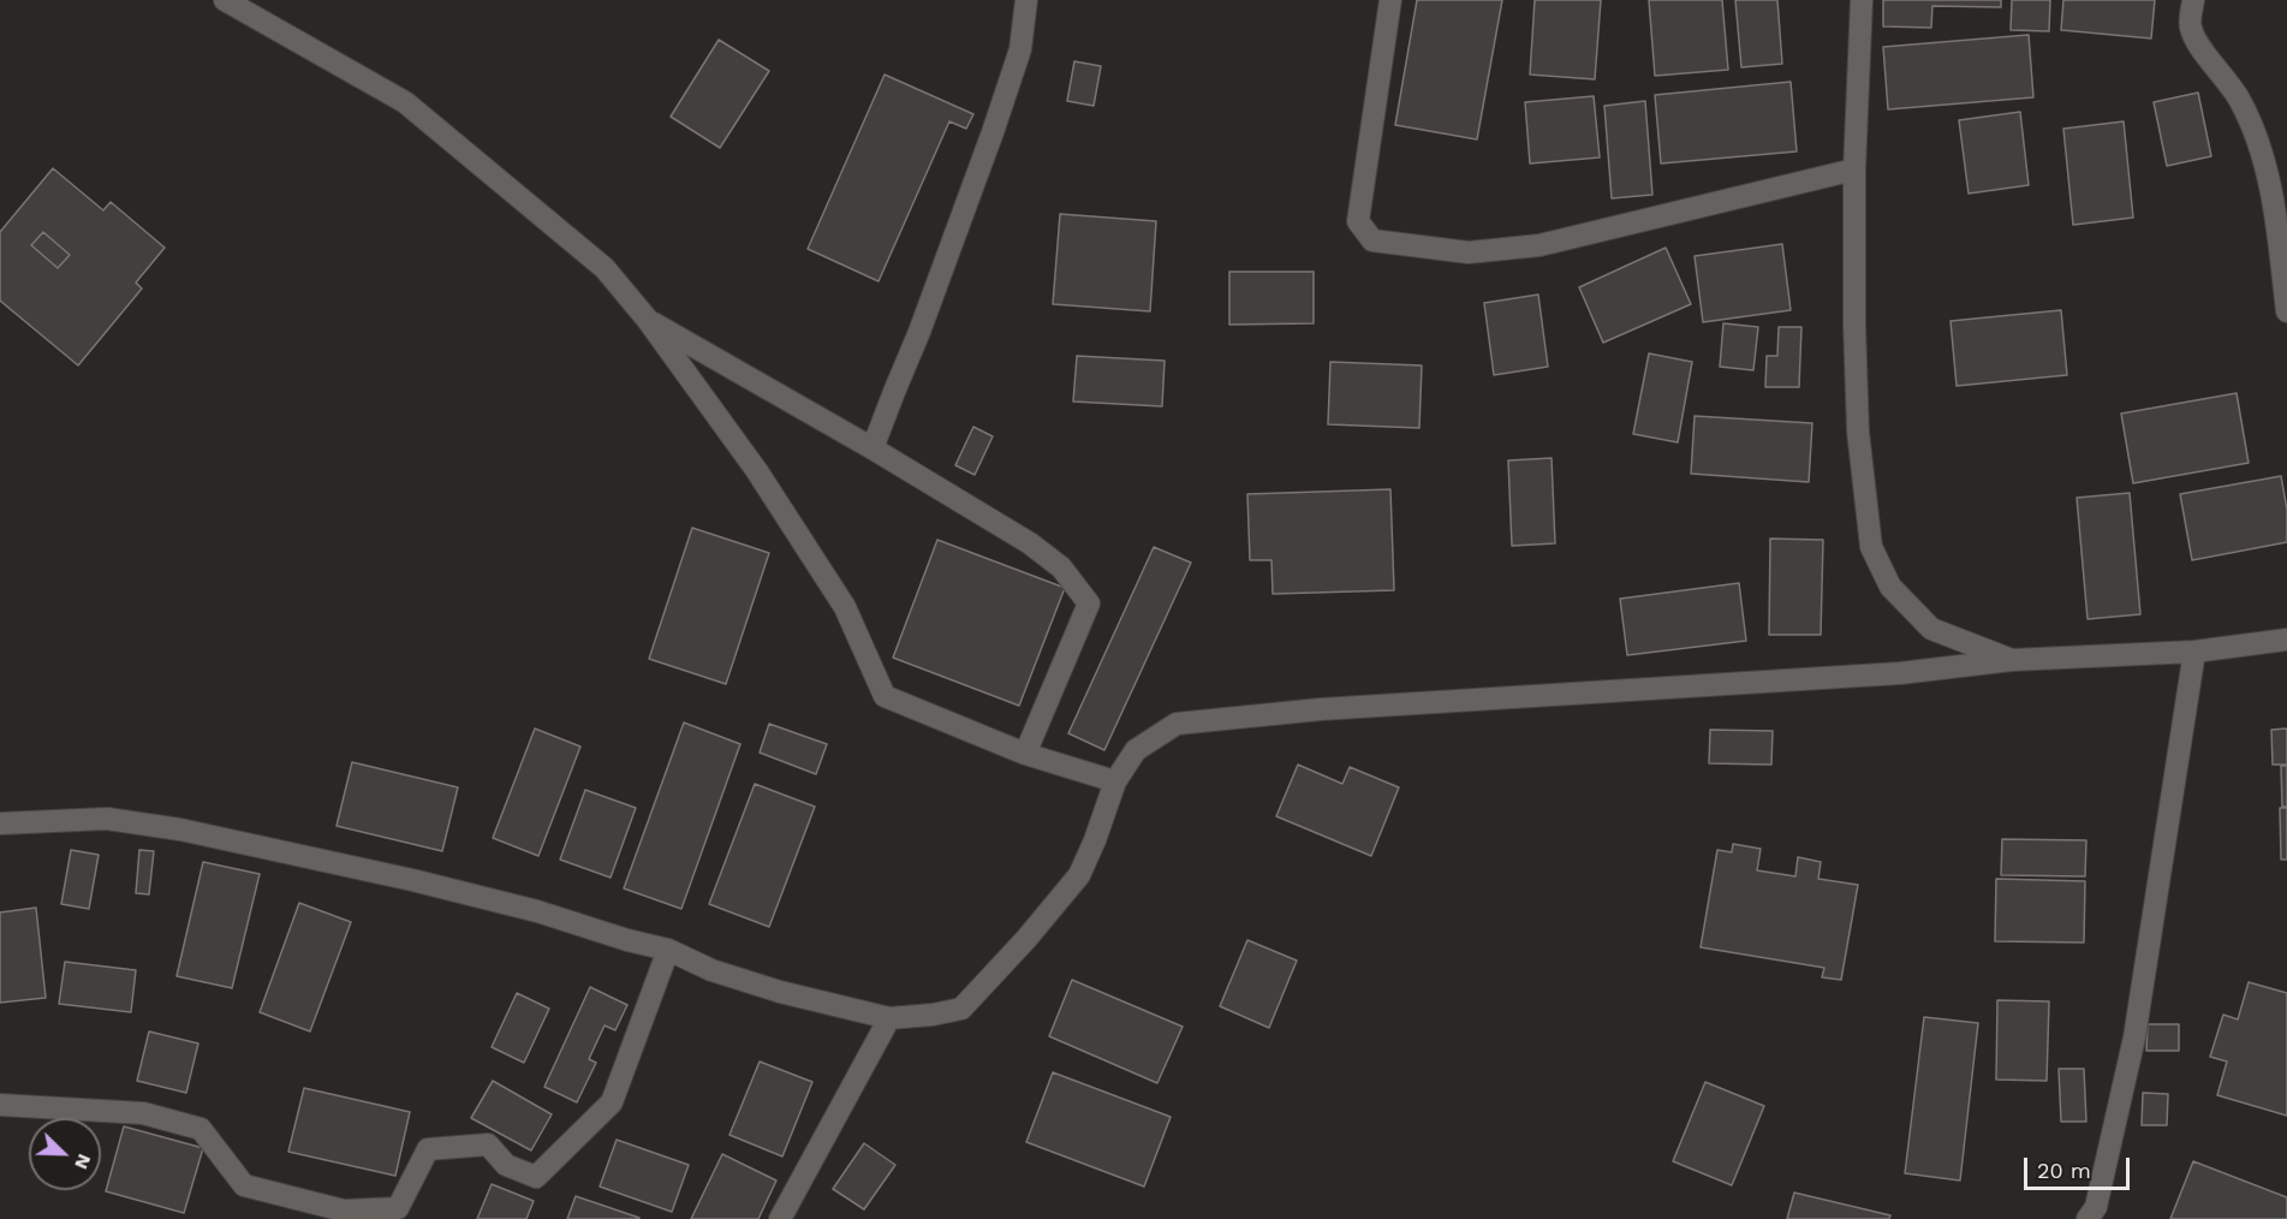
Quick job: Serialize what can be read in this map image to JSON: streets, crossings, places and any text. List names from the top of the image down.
{
  "scale_bar": "20 m",
  "north": "bottom right"
}
